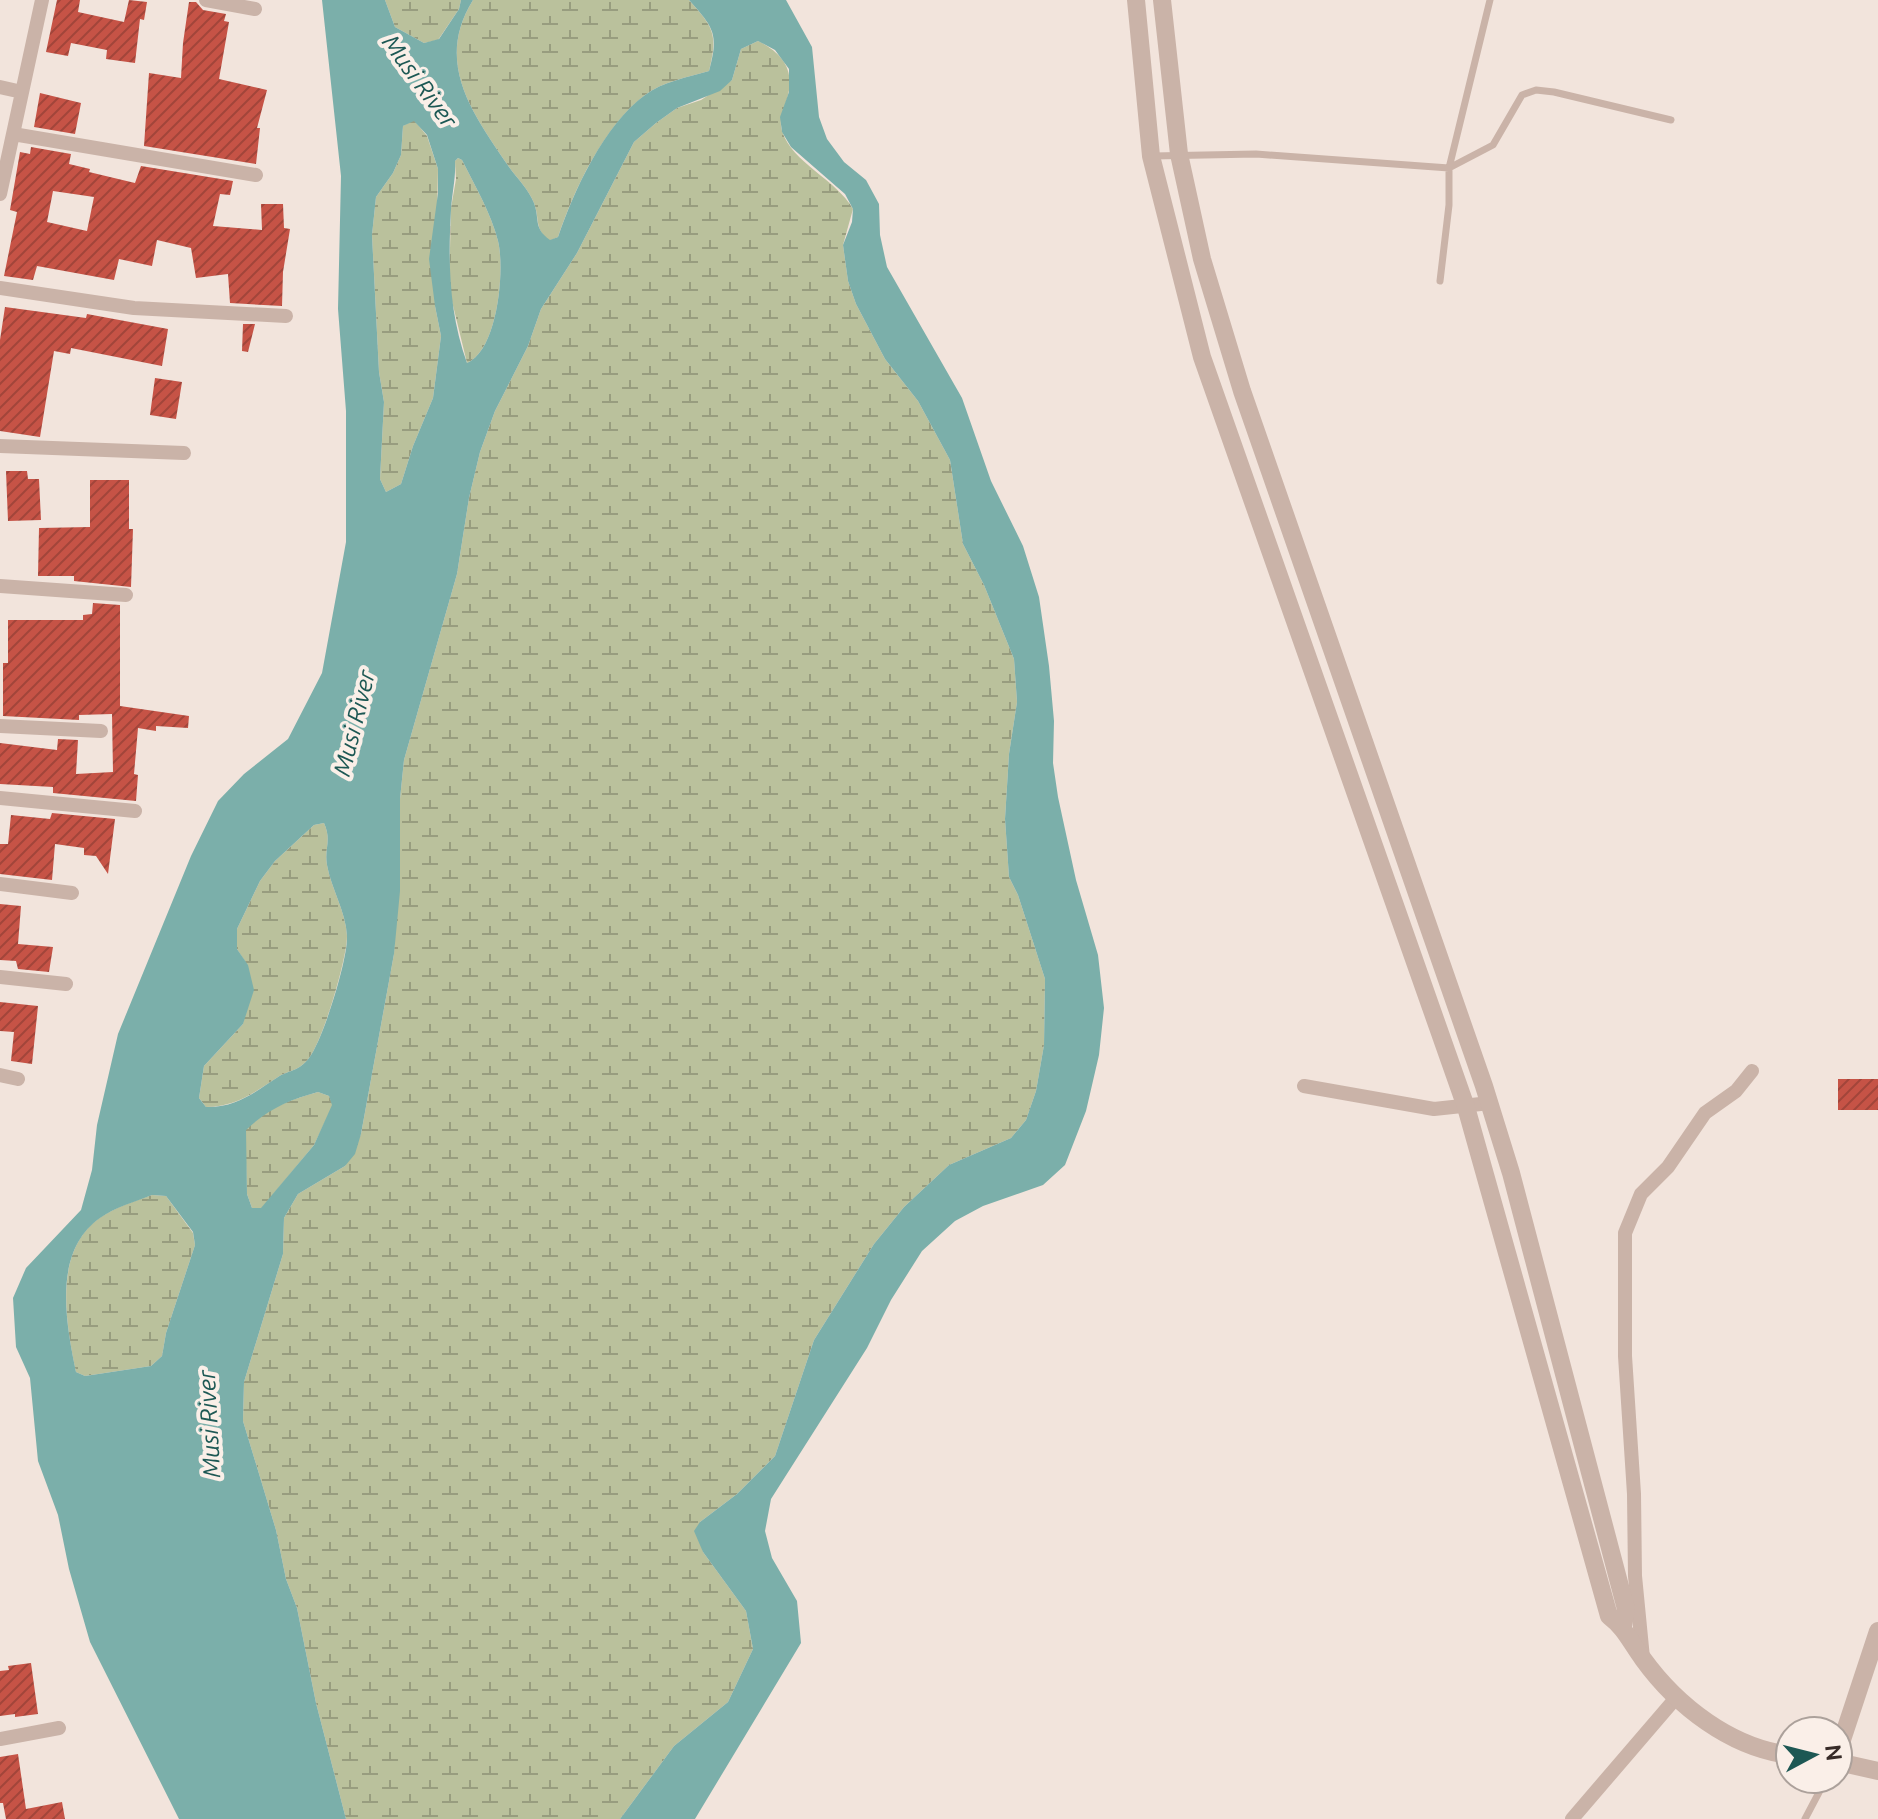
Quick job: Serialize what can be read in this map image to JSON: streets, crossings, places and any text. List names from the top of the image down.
{
  "water": ["Musi River"],
  "north": "right"
}
